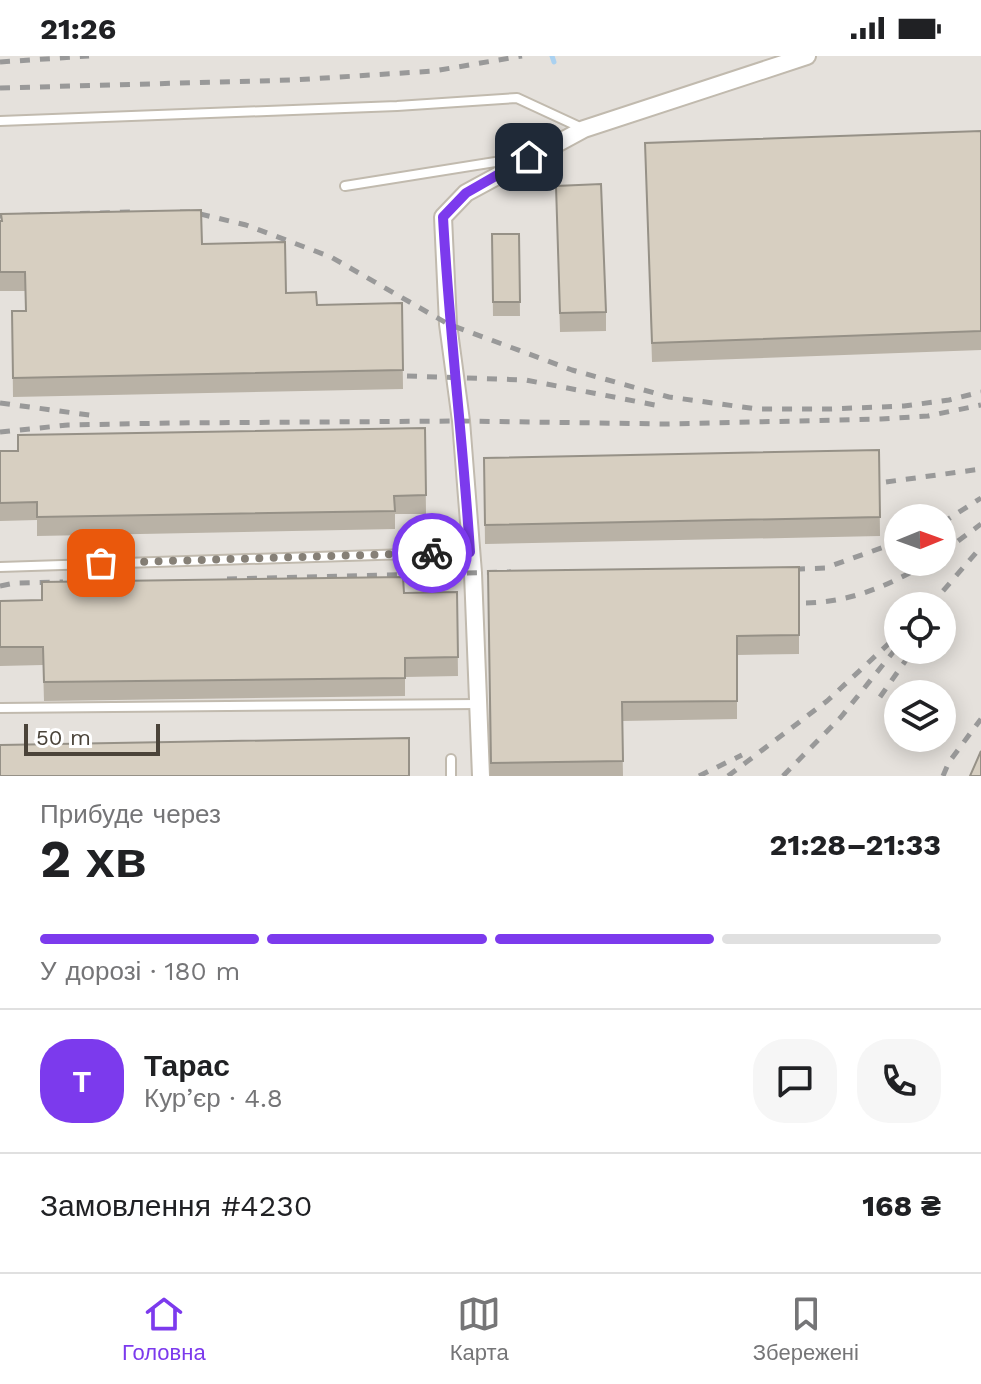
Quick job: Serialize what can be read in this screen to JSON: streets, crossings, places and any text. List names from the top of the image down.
{
  "scale_bar": "50 m",
  "north": "right",
  "page": {
    "status": "21:26",
    "scale": "50 m",
    "heading": ["2 хв", "Прибуде через", "21:28–21:33"],
    "panel": [
      "Тарас",
      "Кур’єр · 4.8",
      "Замовлення #4230",
      "168 ₴"
    ],
    "bar": "У дорозі · 180 m",
    "round": "Т",
    "tabs": ["Головна", "Карта", "Збережені"]
  }
}
